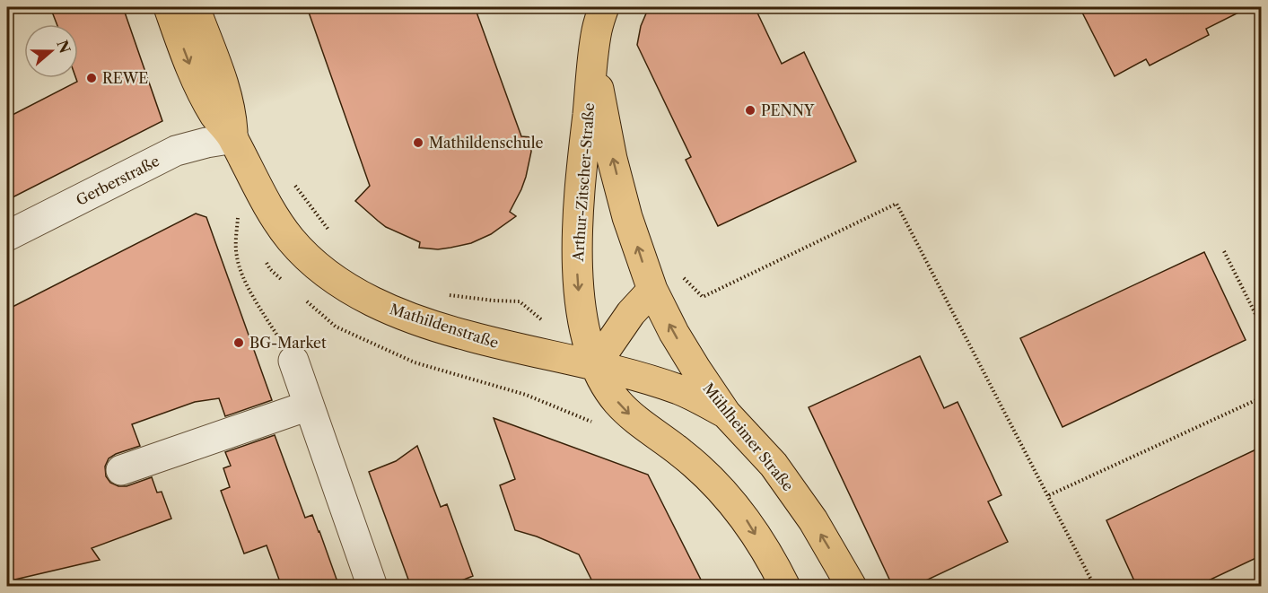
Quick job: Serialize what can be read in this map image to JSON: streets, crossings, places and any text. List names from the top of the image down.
{
  "streets": {
    "main road": ["Arthur-Zitscher-Straße", "Mathildenstraße", "Mühlheimer Straße"],
    "street": ["Gerberstraße"]
  },
  "crossings": [
    ["Gerberstraße", "Mathildenstraße"],
    ["Arthur-Zitscher-Straße", "Mathildenstraße"],
    ["Arthur-Zitscher-Straße", "Mühlheimer Straße"],
    ["Mathildenstraße", "Mühlheimer Straße"]
  ],
  "places": [
    "REWE",
    "PENNY",
    "Mathildenschule",
    "BG-Market"
  ],
  "north": "right"
}
